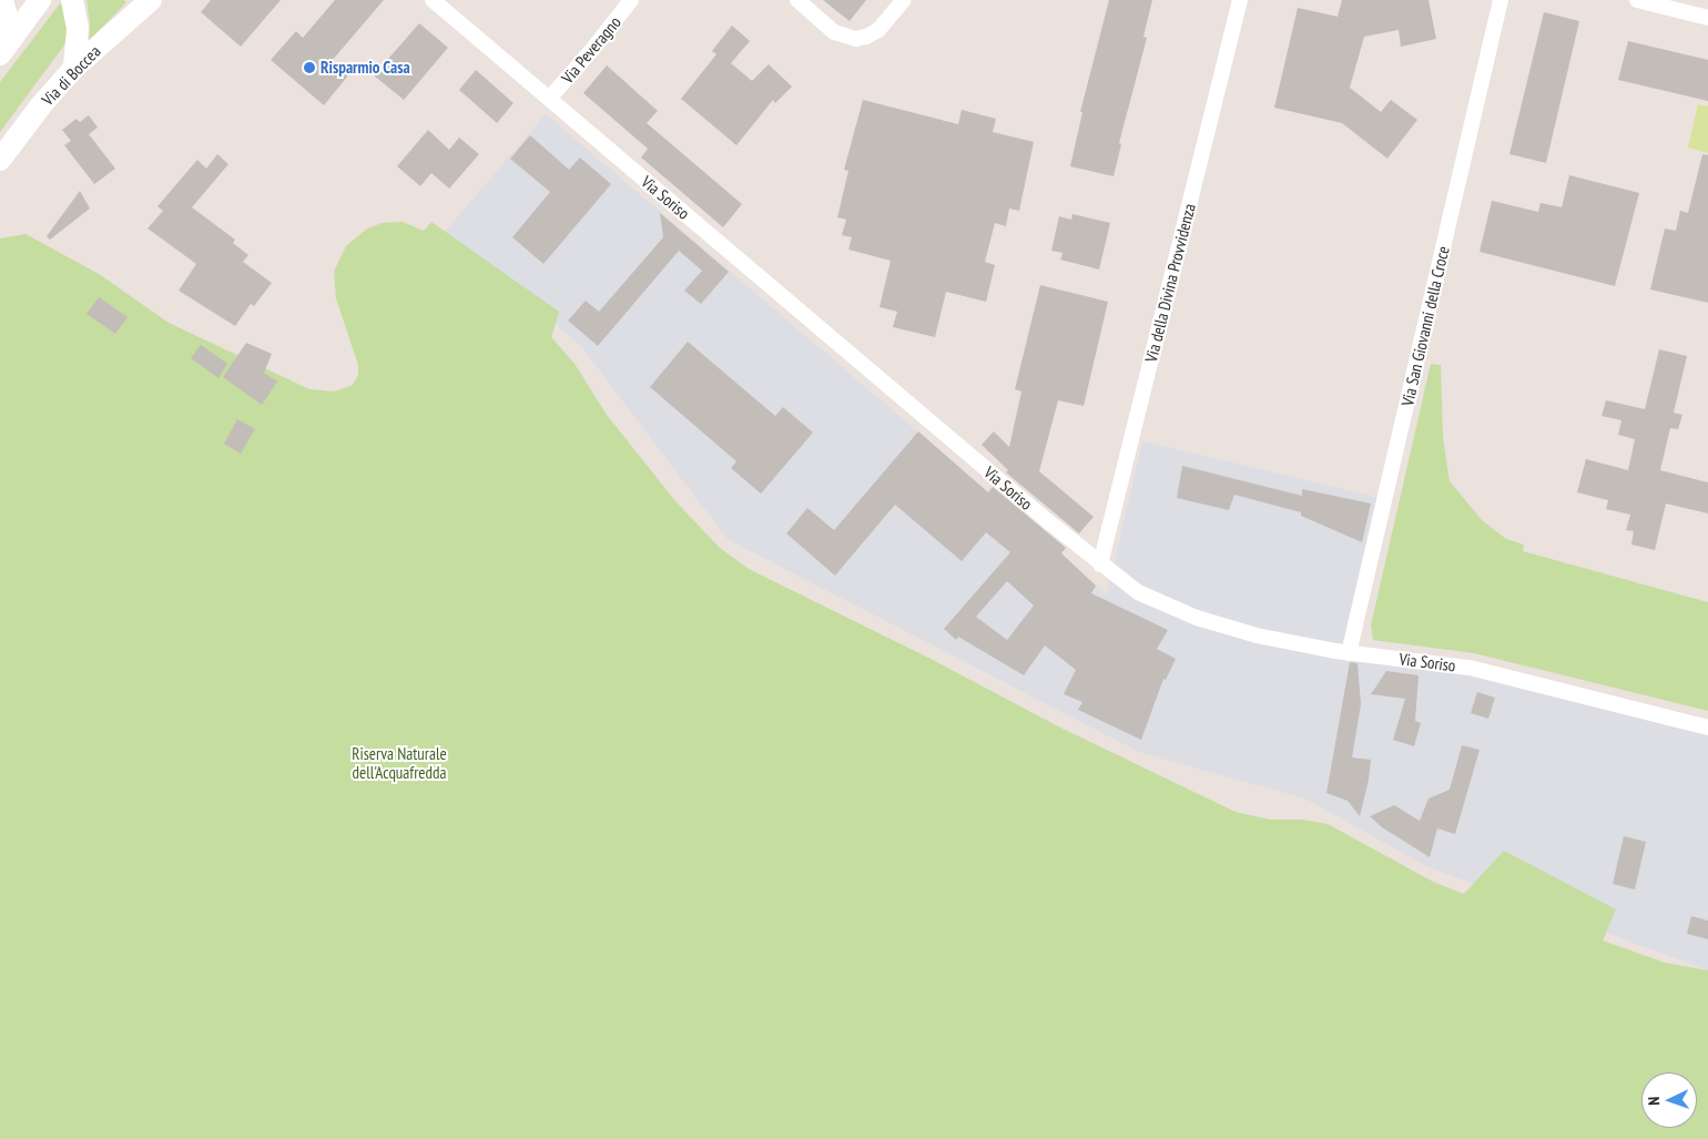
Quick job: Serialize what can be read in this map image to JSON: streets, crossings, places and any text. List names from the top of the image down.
{
  "streets": {
    "main road": ["Via di Boccea"],
    "street": [
      "Via Peveragno",
      "Via Soriso",
      "Via della Divina Provvidenza",
      "Via San Giovanni della Croce"
    ]
  },
  "crossings": [
    ["Via Peveragno", "Via Soriso"],
    ["Via Soriso", "Via della Divina Provvidenza"],
    ["Via Soriso", "Via San Giovanni della Croce"]
  ],
  "parks": ["Riserva Naturale dell'Acquafredda"],
  "places": ["Risparmio Casa"],
  "north": "left"
}
